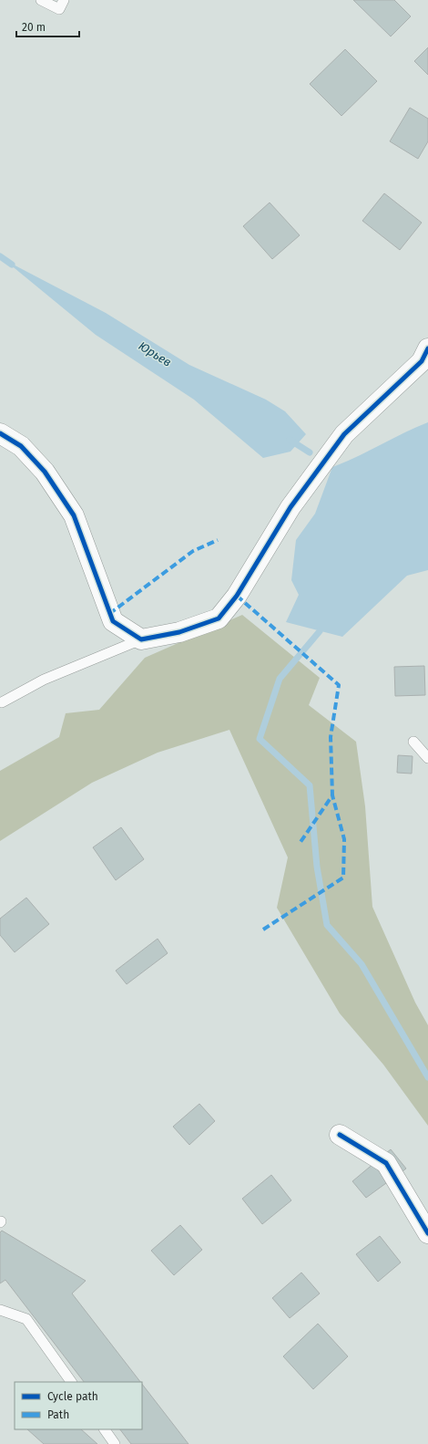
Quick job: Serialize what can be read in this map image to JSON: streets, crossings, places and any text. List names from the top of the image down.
{
  "water": ["Юрьев"],
  "legend": ["Cycle path", "Path"],
  "scale_bar": "20 m"
}
